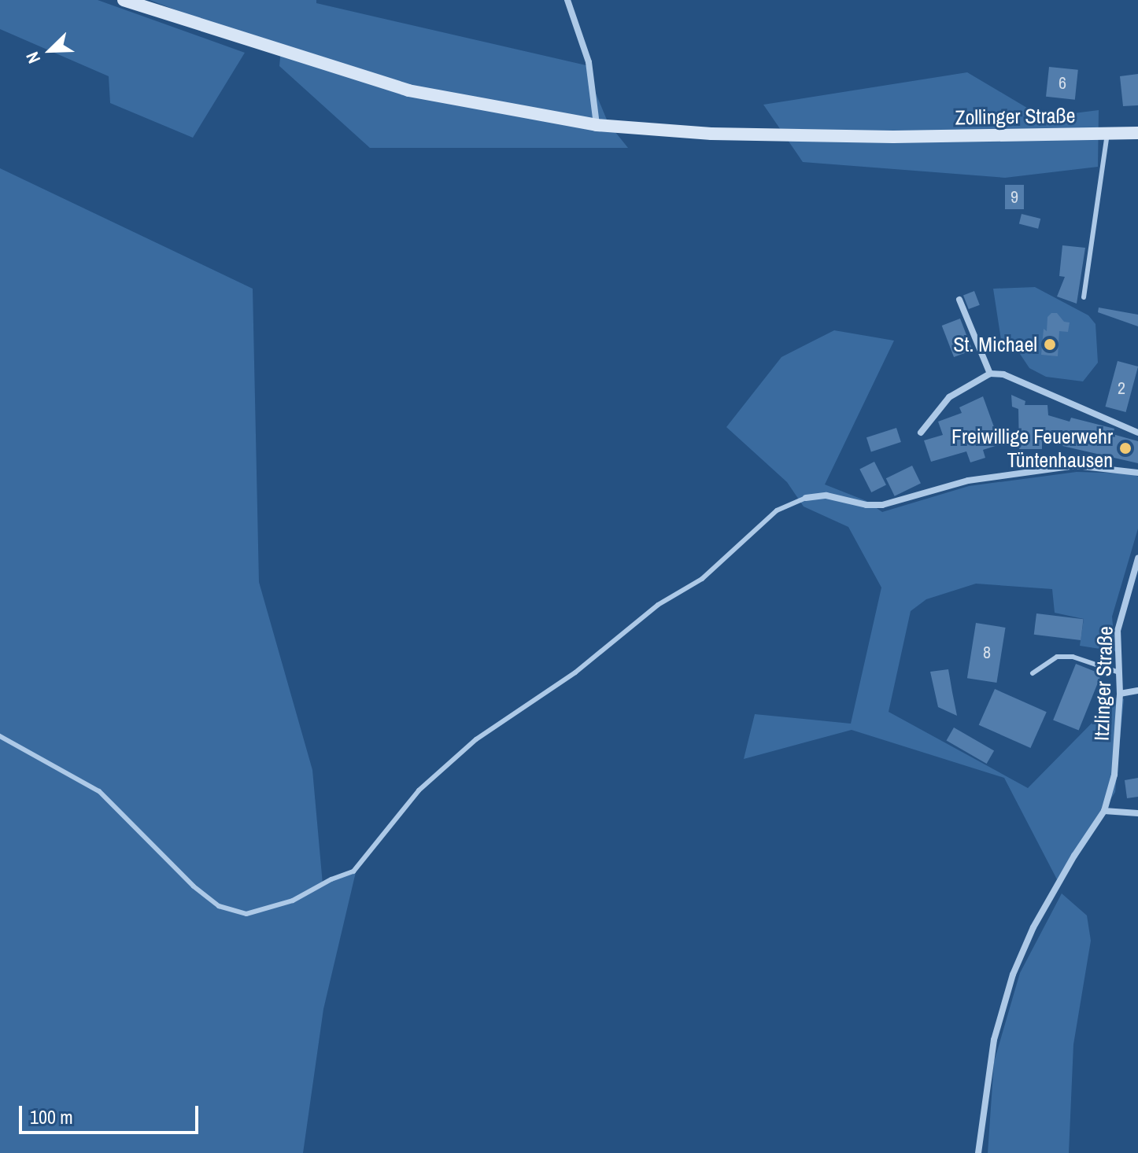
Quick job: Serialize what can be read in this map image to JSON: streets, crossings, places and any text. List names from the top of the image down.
{
  "streets": {
    "main road": ["Zollinger Straße"],
    "street": ["Itzlinger Straße"]
  },
  "places": ["St. Michael", "Freiwillige Feuerwehr Tüntenhausen"],
  "house_numbers": [
    "6",
    "9",
    "2",
    "8"
  ],
  "scale_bar": "100 m",
  "north": "bottom left"
}
